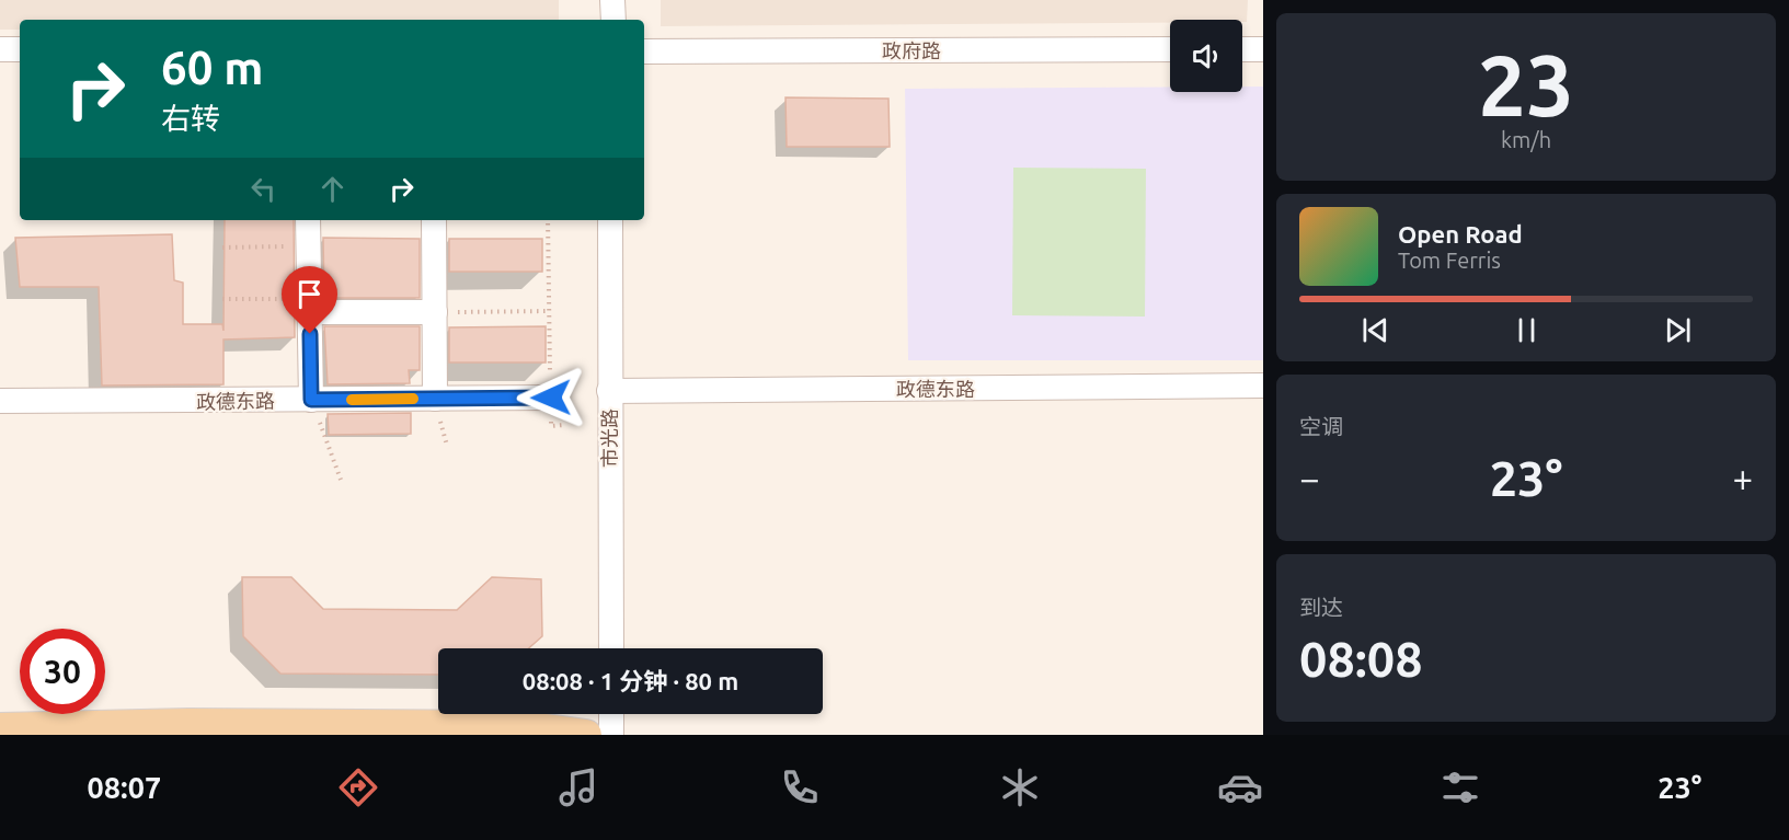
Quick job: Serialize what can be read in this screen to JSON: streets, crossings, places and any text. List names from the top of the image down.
{
  "streets": {
    "street": ["政府路", "政德东路", "市光路"]
  },
  "crossings": [
    ["政德东路", "市光路"]
  ],
  "page": {
    "tile": [
      ["23", "km/h"],
      "空调",
      ["到达", "08:08"]
    ],
    "turn": ["60 m", "右转"],
    "song": ["Open Road", "Tom Ferris"],
    "heat": ["−", "23°", "+"],
    "limit": "30",
    "trip": "08:08 · 1 分钟 · 80 m",
    "tabs": ["08:07", "23°"]
  }
}
